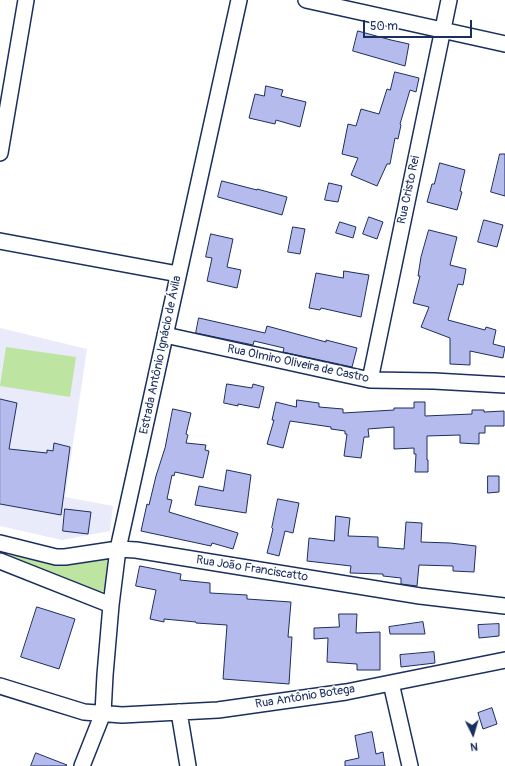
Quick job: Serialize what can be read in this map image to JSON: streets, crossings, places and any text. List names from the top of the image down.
{
  "streets": {
    "street": [
      "Rua Cristo Rei",
      "Estrada Antônio Ignácio de Ávila",
      "Rua Olmiro Oliveira de Castro",
      "Rua João Franciscatto",
      "Rua Antônio Botega"
    ]
  },
  "crossings": [
    ["Rua Cristo Rei", "Rua Olmiro Oliveira de Castro"],
    ["Estrada Antônio Ignácio de Ávila", "Rua Olmiro Oliveira de Castro"],
    ["Estrada Antônio Ignácio de Ávila", "Rua João Franciscatto"],
    ["Estrada Antônio Ignácio de Ávila", "Rua Antônio Botega"]
  ],
  "scale_bar": "50 m",
  "north": "bottom"
}
